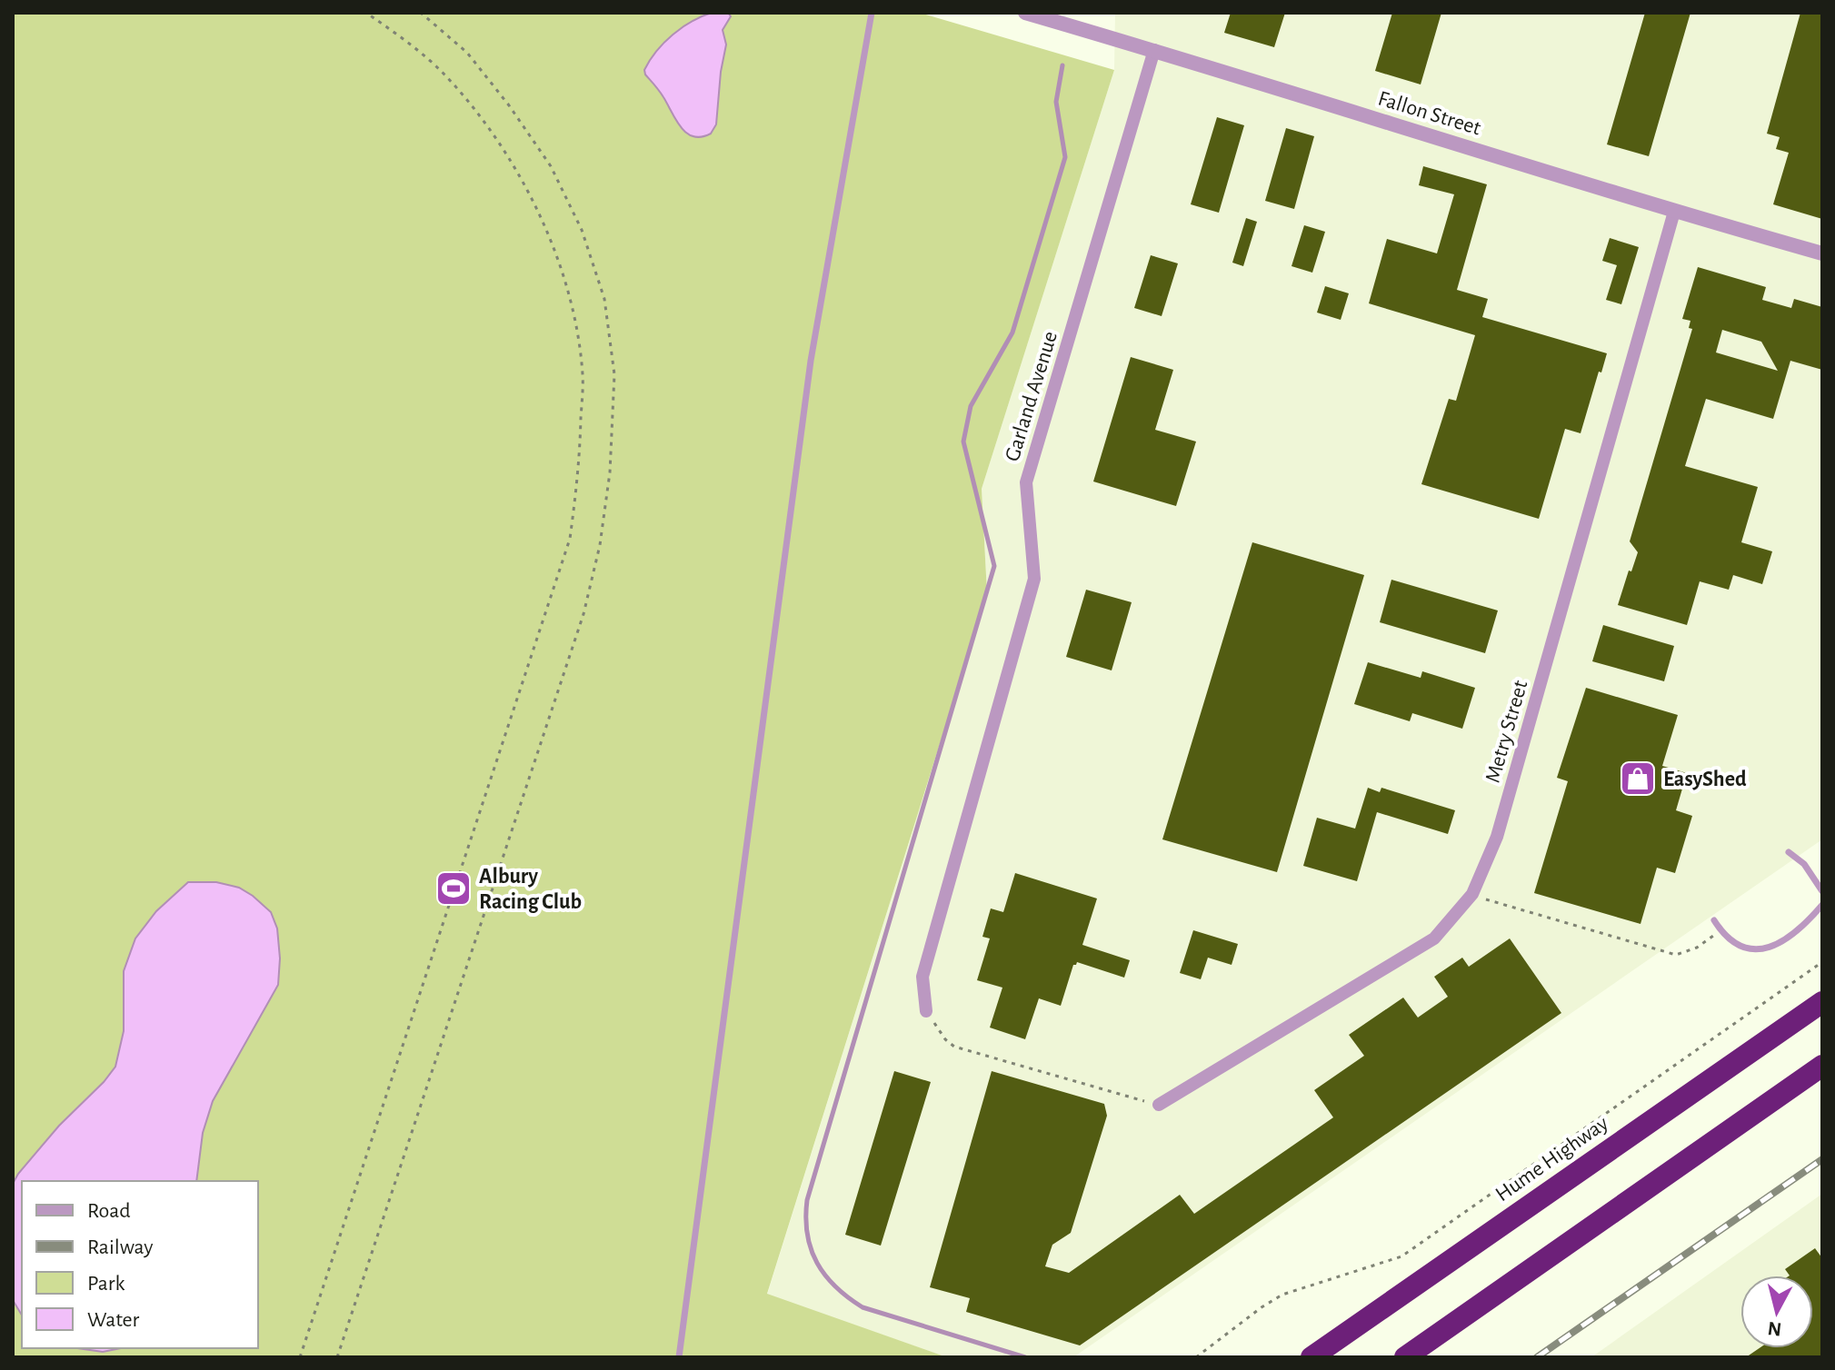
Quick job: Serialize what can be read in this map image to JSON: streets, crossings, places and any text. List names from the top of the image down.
{
  "streets": {
    "highway": ["Hume Highway"],
    "street": ["Fallon Street", "Garland Avenue", "Metry Street"]
  },
  "crossings": [
    ["Fallon Street", "Garland Avenue"],
    ["Fallon Street", "Metry Street"]
  ],
  "places": {
    "shop": ["EasyShed"],
    "sports": ["Albury Racing Club"]
  },
  "legend": [
    "Road",
    "Railway",
    "Park",
    "Water"
  ],
  "north": "bottom"
}
